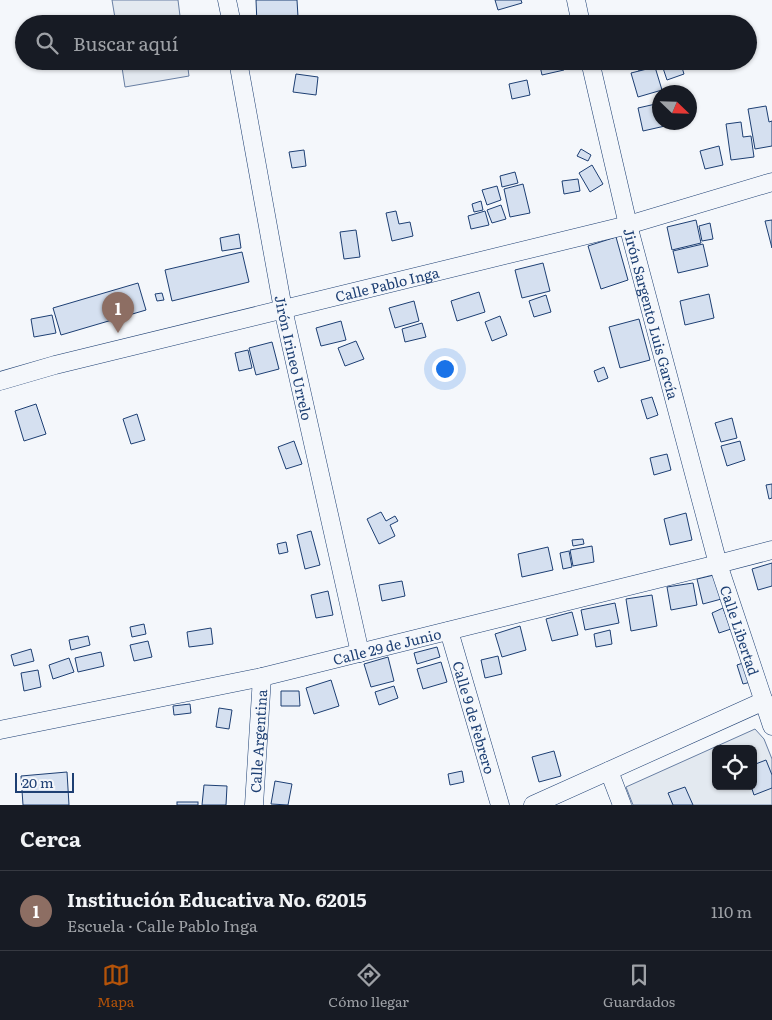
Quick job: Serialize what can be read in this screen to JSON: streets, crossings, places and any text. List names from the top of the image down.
{
  "streets": {
    "street": [
      "Calle Pablo Inga",
      "Jirón Sargento Luis García",
      "Jirón Irineo Urrelo",
      "Calle Libertad",
      "Calle 29 de Junio",
      "Calle 9 de Febrero",
      "Calle Argentina"
    ]
  },
  "crossings": [
    ["Calle Pablo Inga", "Jirón Sargento Luis García"],
    ["Calle Pablo Inga", "Jirón Irineo Urrelo"],
    ["Jirón Sargento Luis García", "Calle Libertad"],
    ["Jirón Sargento Luis García", "Calle 29 de Junio"],
    ["Jirón Irineo Urrelo", "Calle 29 de Junio"],
    ["Calle Libertad", "Calle 29 de Junio"],
    ["Calle 29 de Junio", "Calle 9 de Febrero"],
    ["Calle 29 de Junio", "Calle Argentina"]
  ],
  "scale_bar": "20 m",
  "north": "bottom right",
  "page": {
    "search": "Buscar aquí",
    "pins": "1",
    "scale": "20 m",
    "heading": "Cerca",
    "list": [
      {
        "mark": "1",
        "name": "Institución Educativa No. 62015",
        "note": "Escuela · Calle Pablo Inga",
        "value": "110 m"
      }
    ],
    "nav": ["Mapa", "Cómo llegar", "Guardados"]
  }
}
